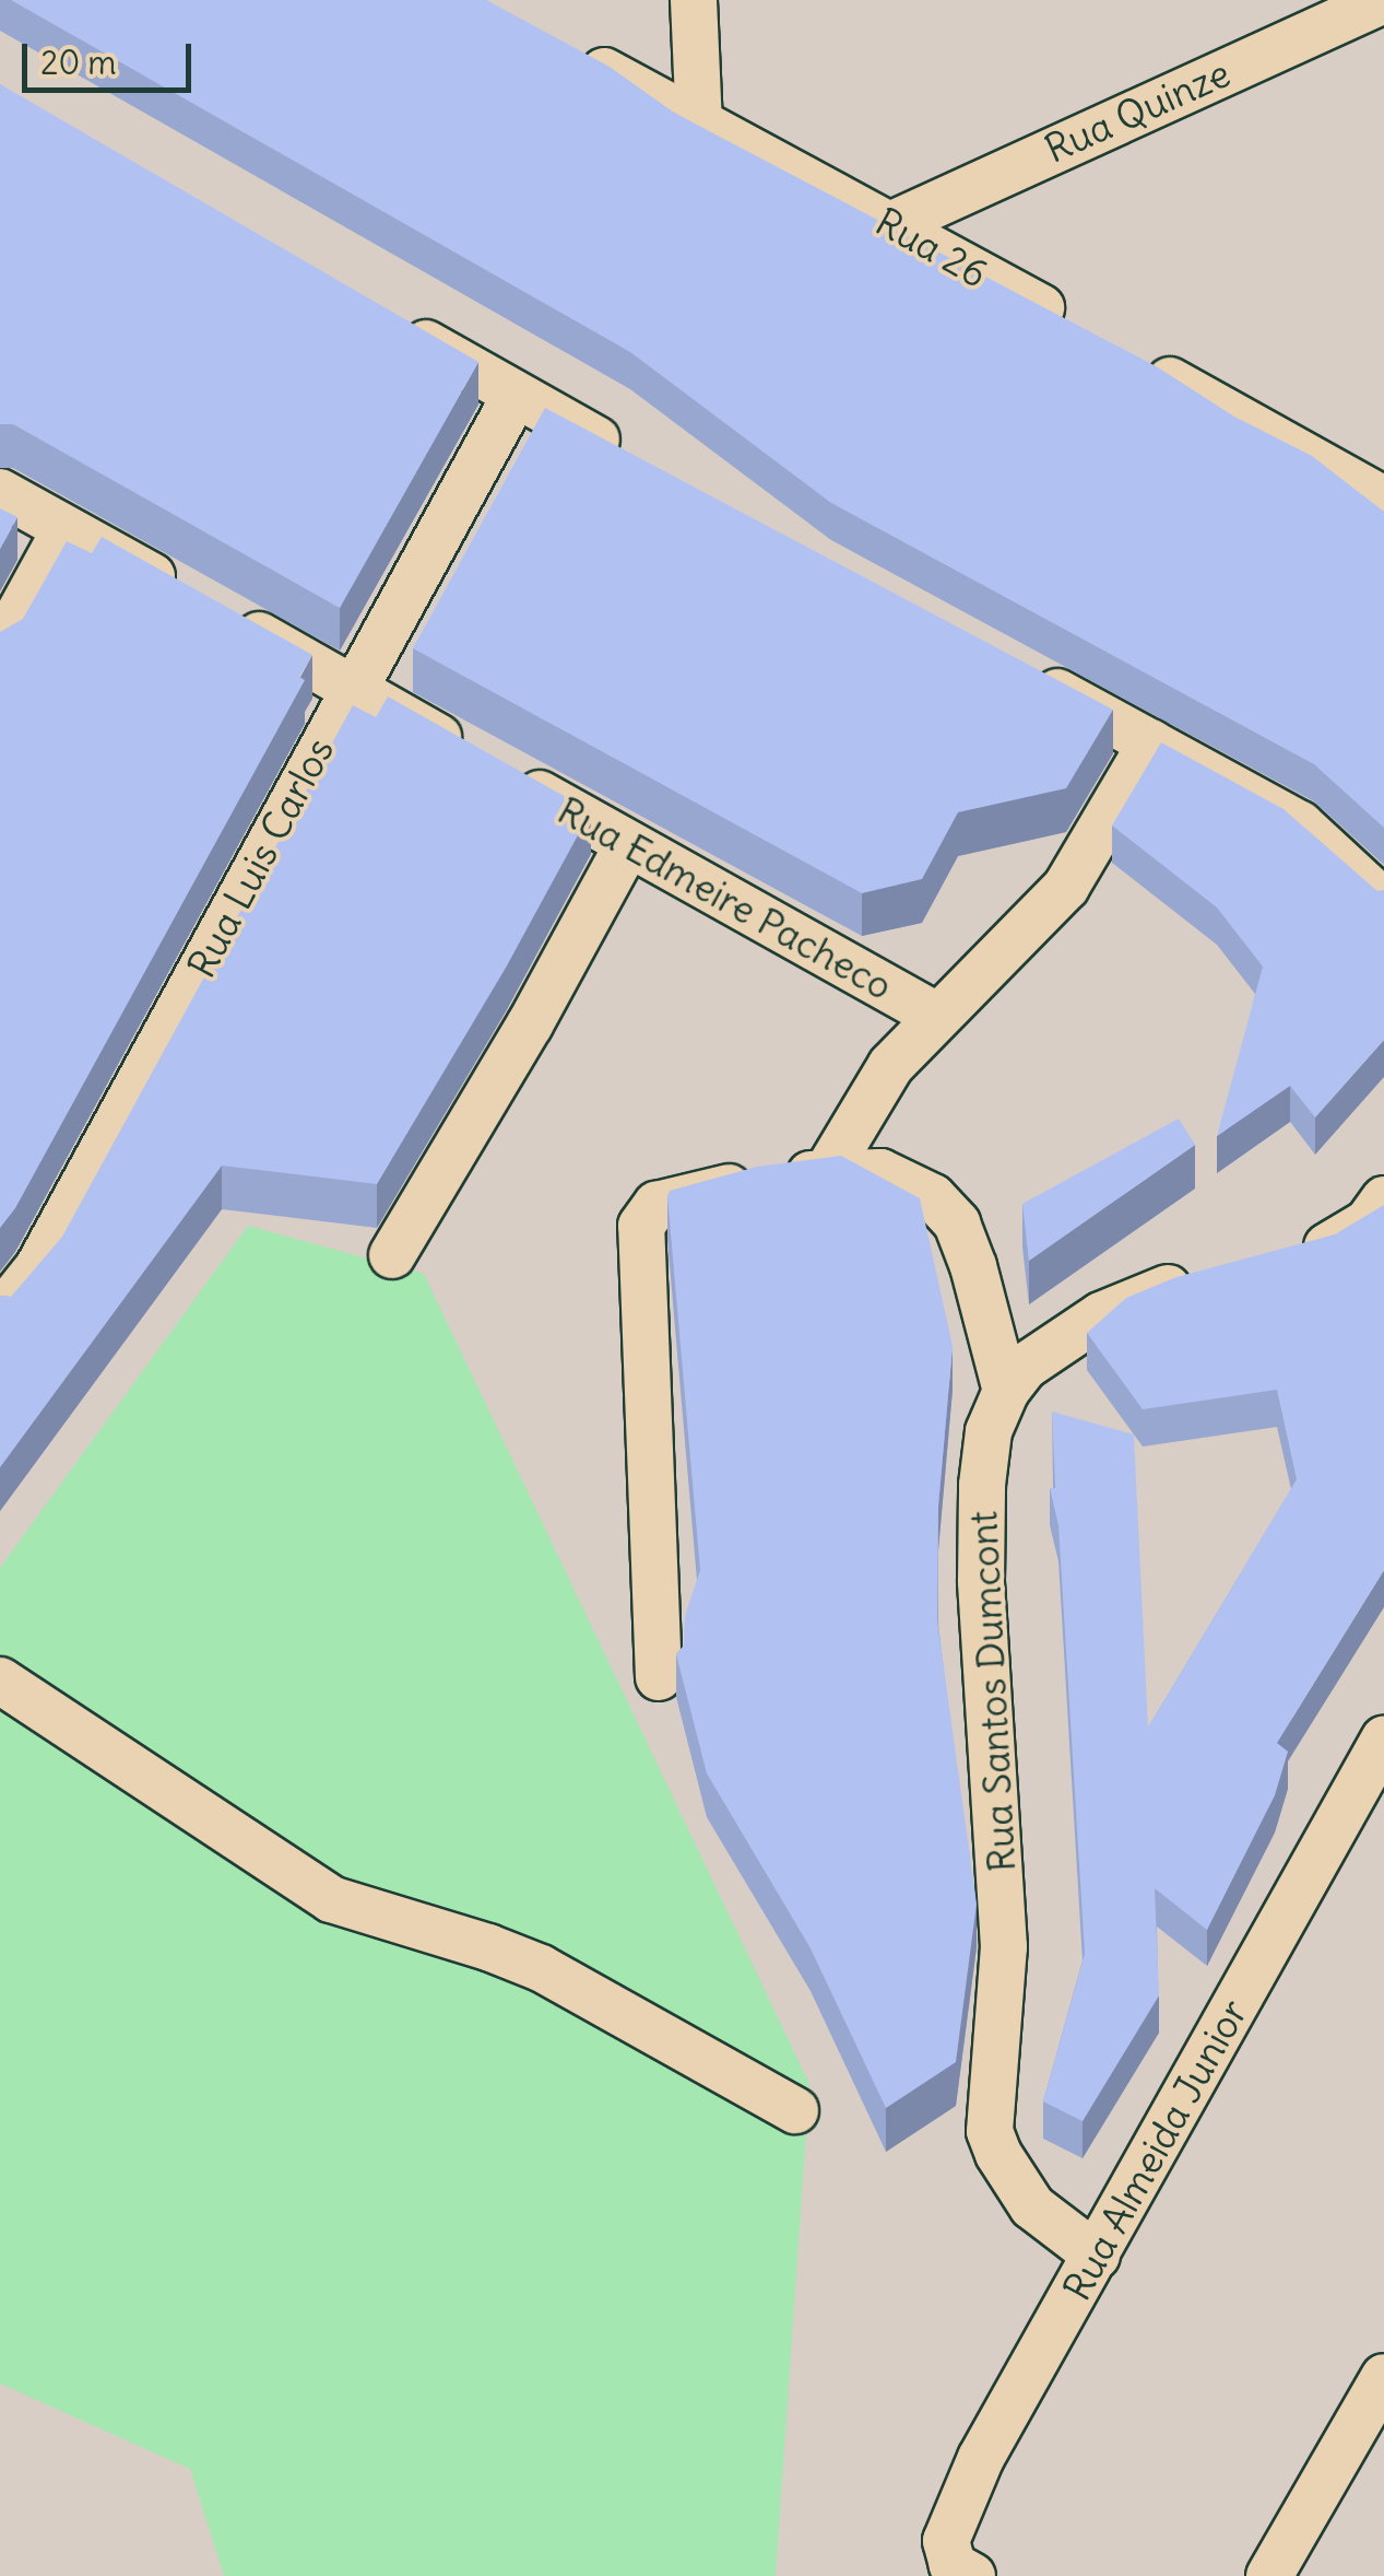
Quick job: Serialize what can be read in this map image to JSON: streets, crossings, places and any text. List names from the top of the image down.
{
  "streets": {
    "street": [
      "Rua Quinze",
      "Rua 26",
      "Rua Luis Carlos",
      "Rua Edmeire Pacheco",
      "Rua Santos Dumcont",
      "Rua Almeida Junior"
    ]
  },
  "crossings": [
    ["Rua Quinze", "Rua 26"],
    ["Rua Luis Carlos", "Rua Edmeire Pacheco"],
    ["Rua Santos Dumcont", "Rua Almeida Junior"]
  ],
  "scale_bar": "20 m"
}
